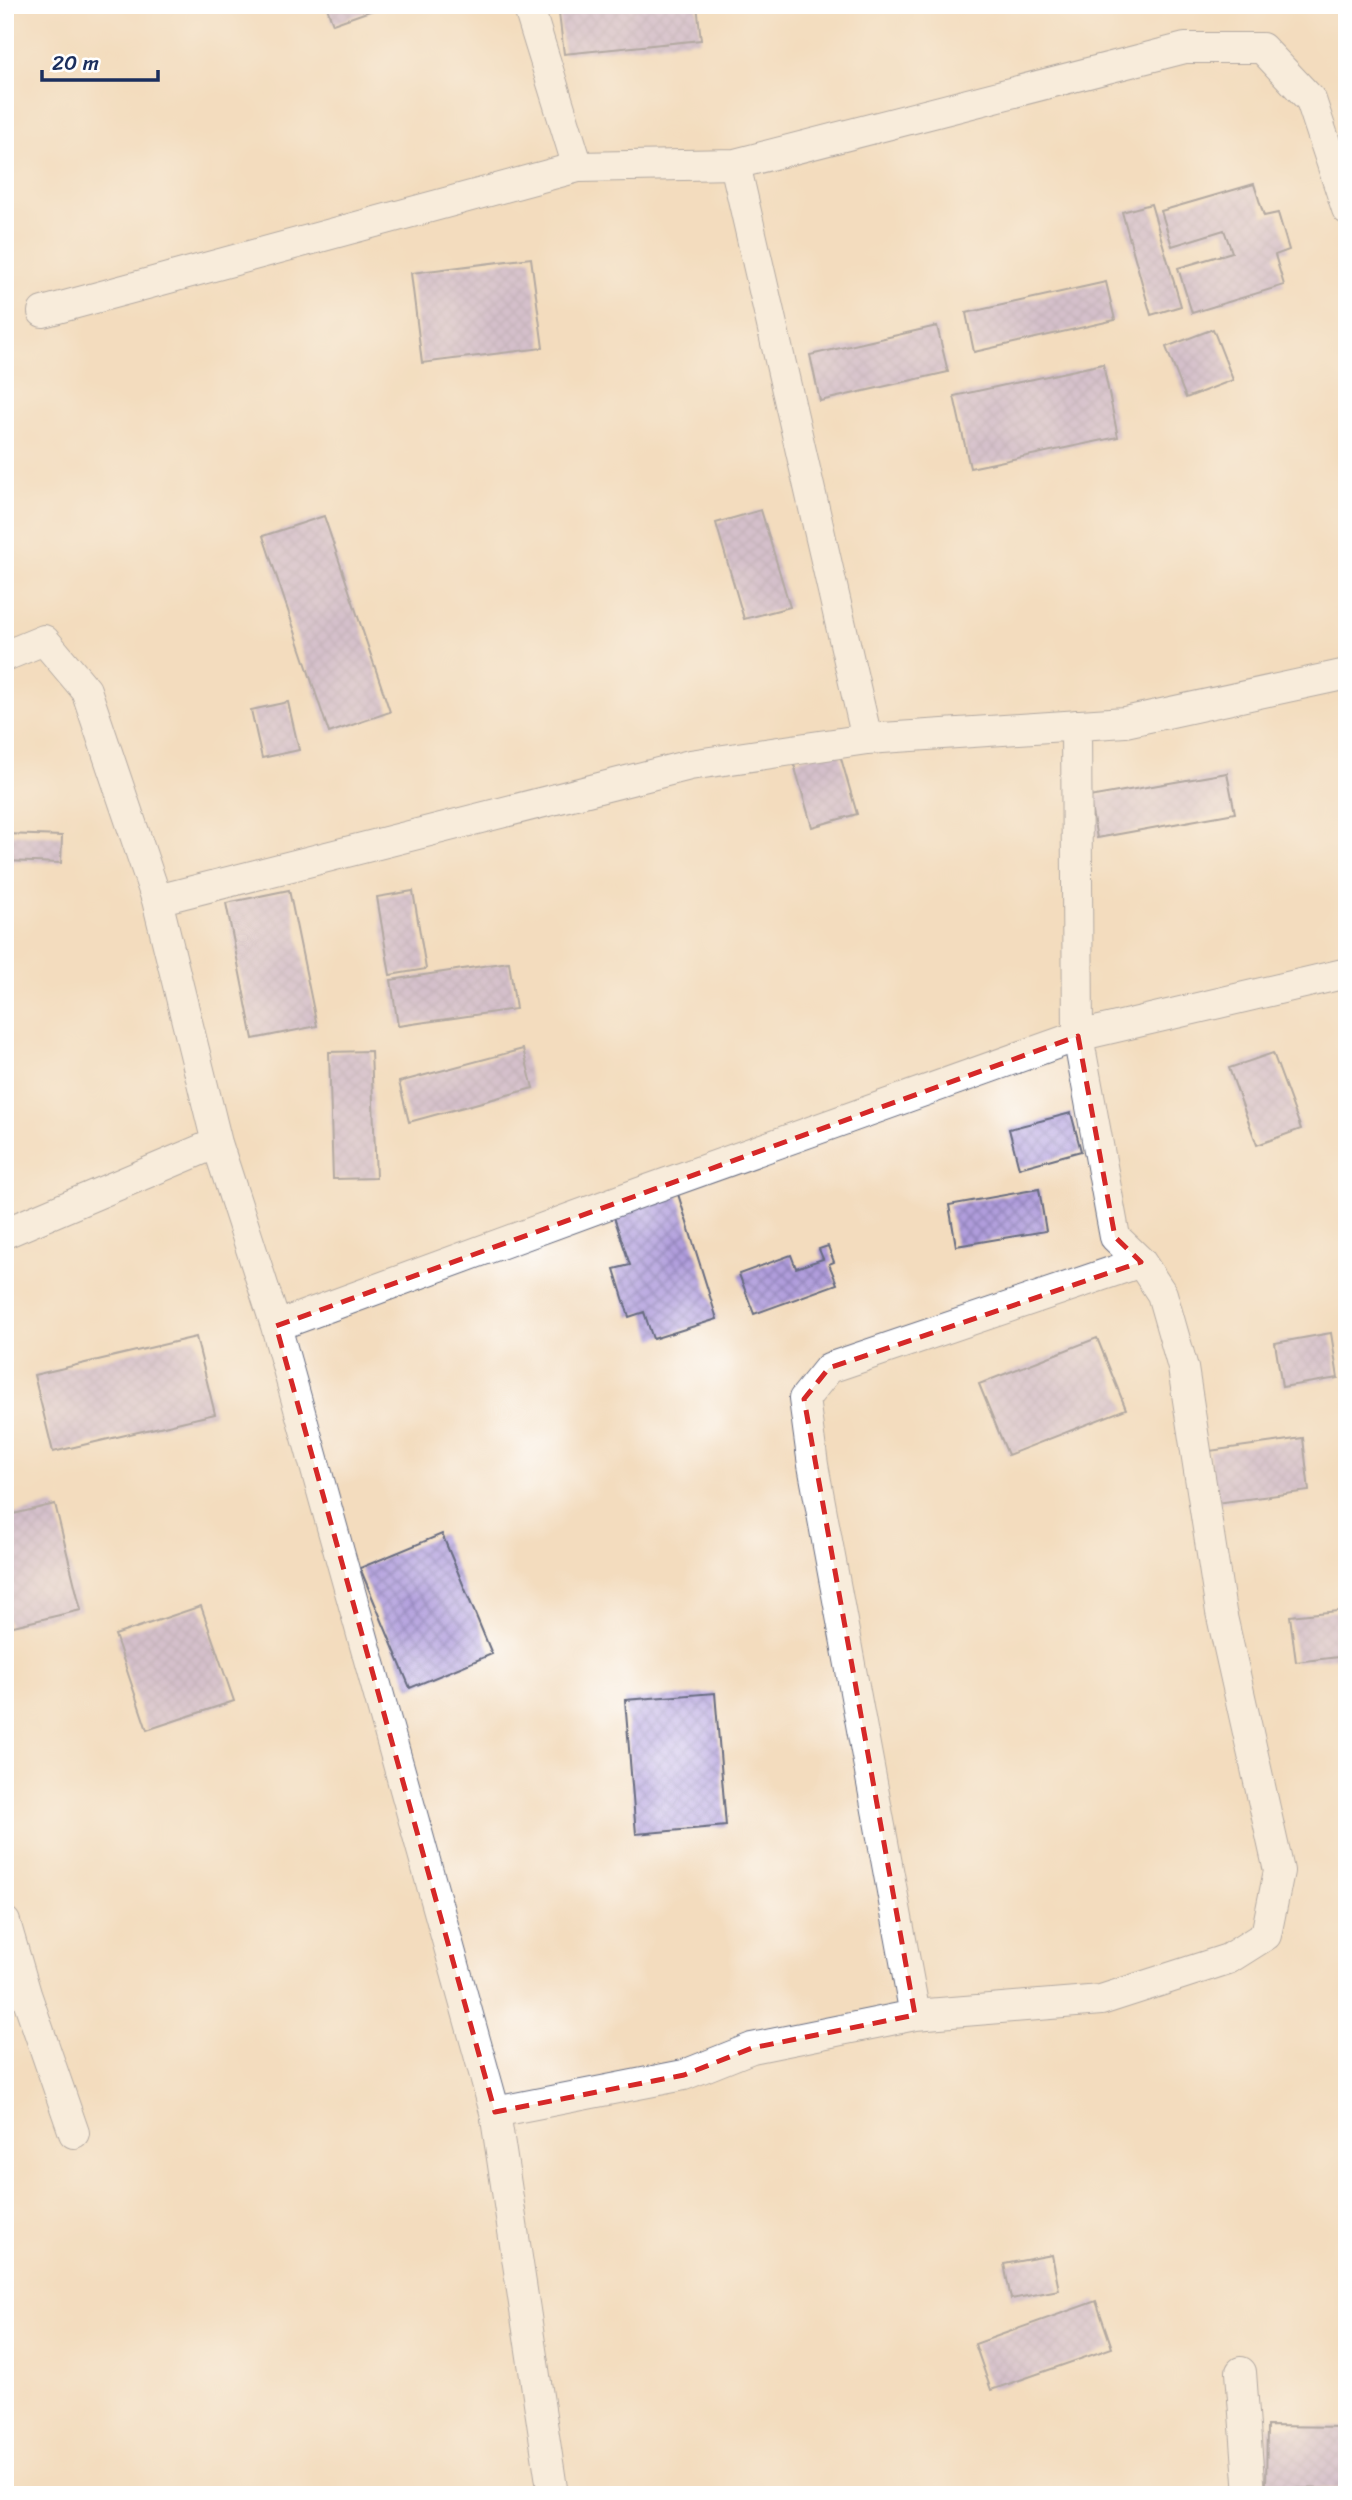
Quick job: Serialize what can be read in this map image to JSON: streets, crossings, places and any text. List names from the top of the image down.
{
  "scale_bar": "20 m"
}
